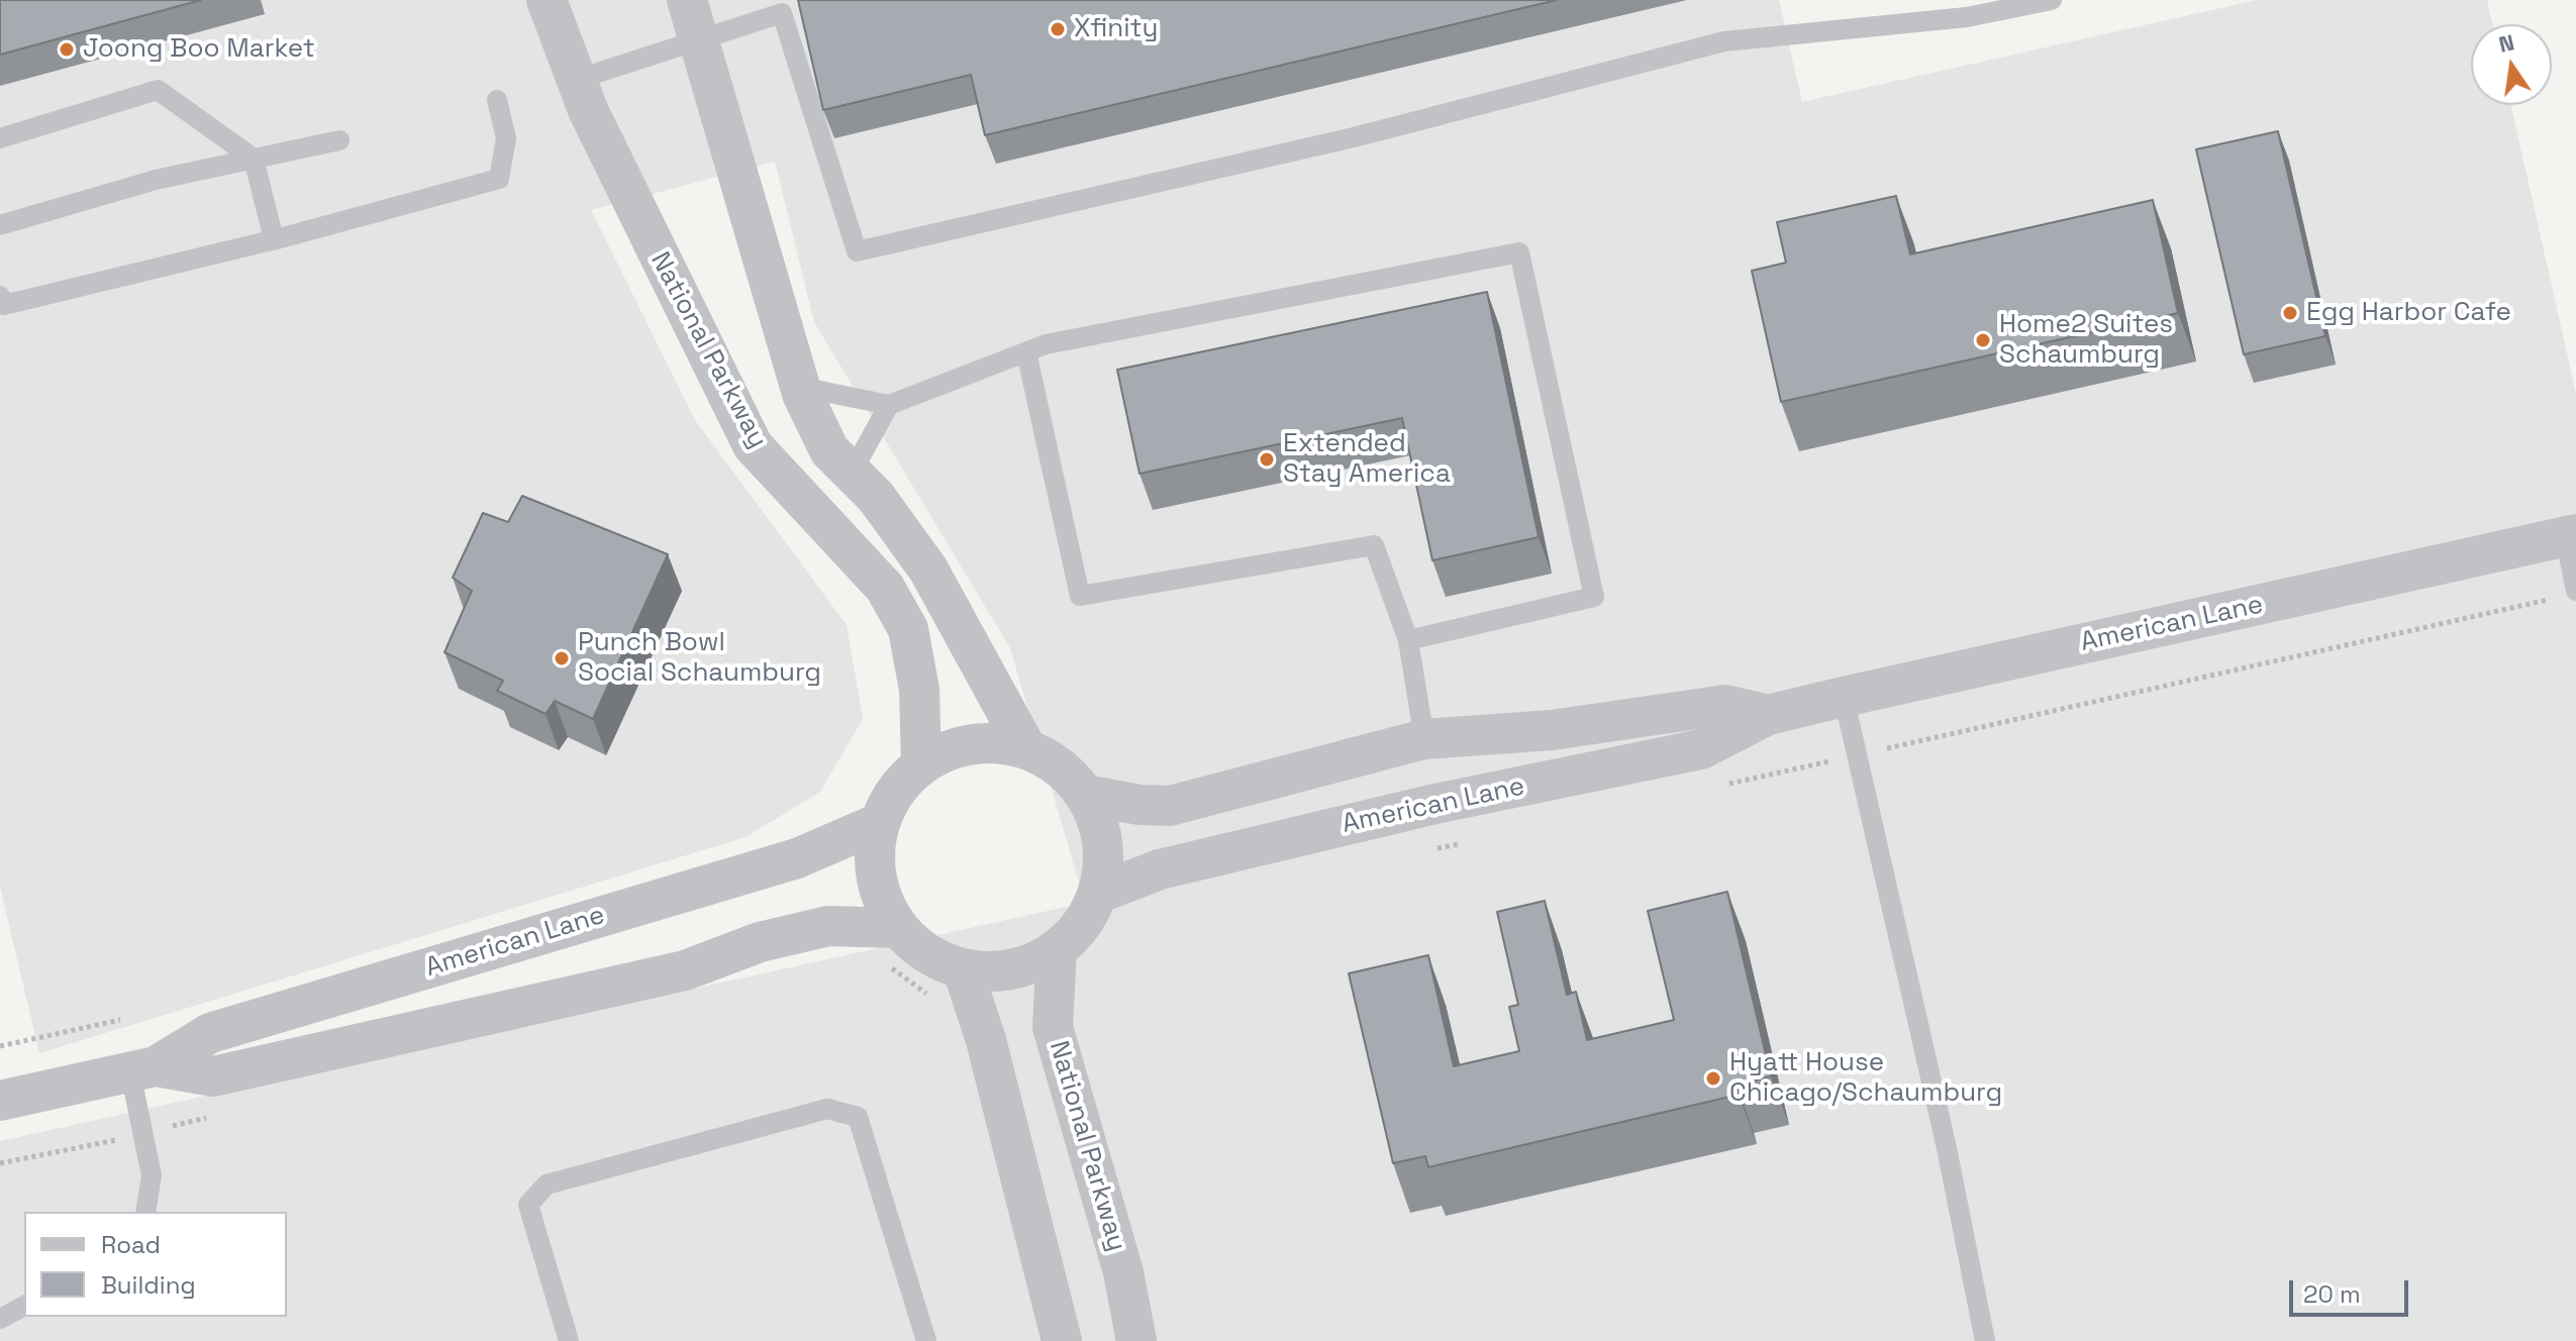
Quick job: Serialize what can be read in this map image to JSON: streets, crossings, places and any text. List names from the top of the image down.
{
  "streets": {
    "street": ["National Parkway", "American Lane"]
  },
  "crossings": [
    ["National Parkway", "American Lane"]
  ],
  "places": [
    "Xfinity",
    "Joong Boo Market",
    "Egg Harbor Cafe",
    "Home2 Suites Schaumburg",
    "Extended Stay America",
    "Punch Bowl Social Schaumburg",
    "Hyatt House Chicago/Schaumburg"
  ],
  "legend": ["Road", "Building"],
  "scale_bar": "20 m",
  "north": "top"
}
